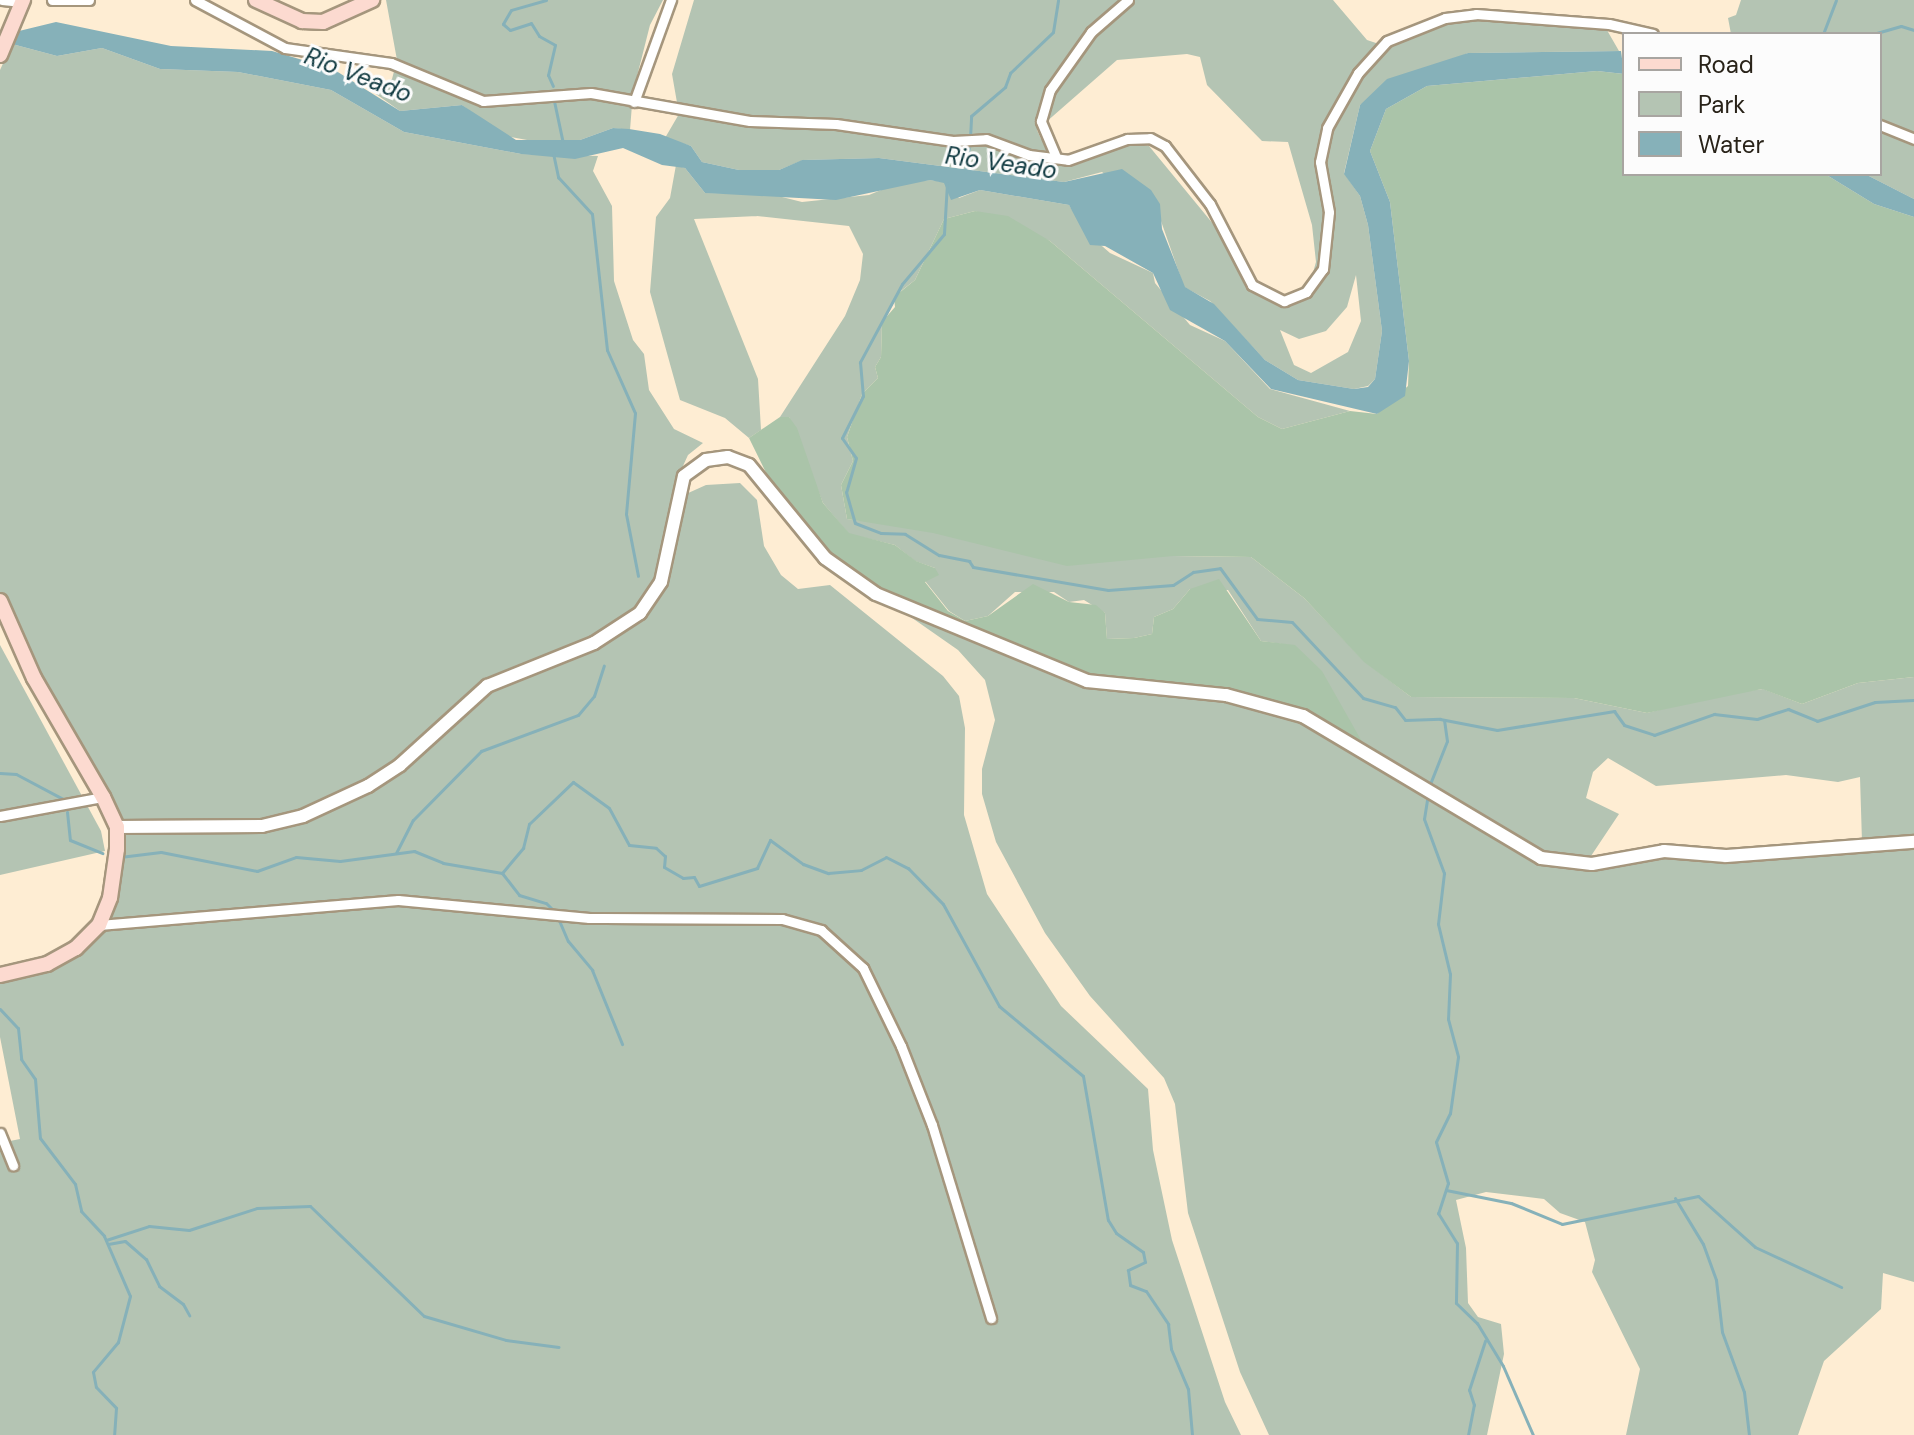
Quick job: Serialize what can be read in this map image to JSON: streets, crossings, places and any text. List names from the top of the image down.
{
  "water": ["Rio Veado"],
  "legend": ["Road", "Park", "Water"]
}
